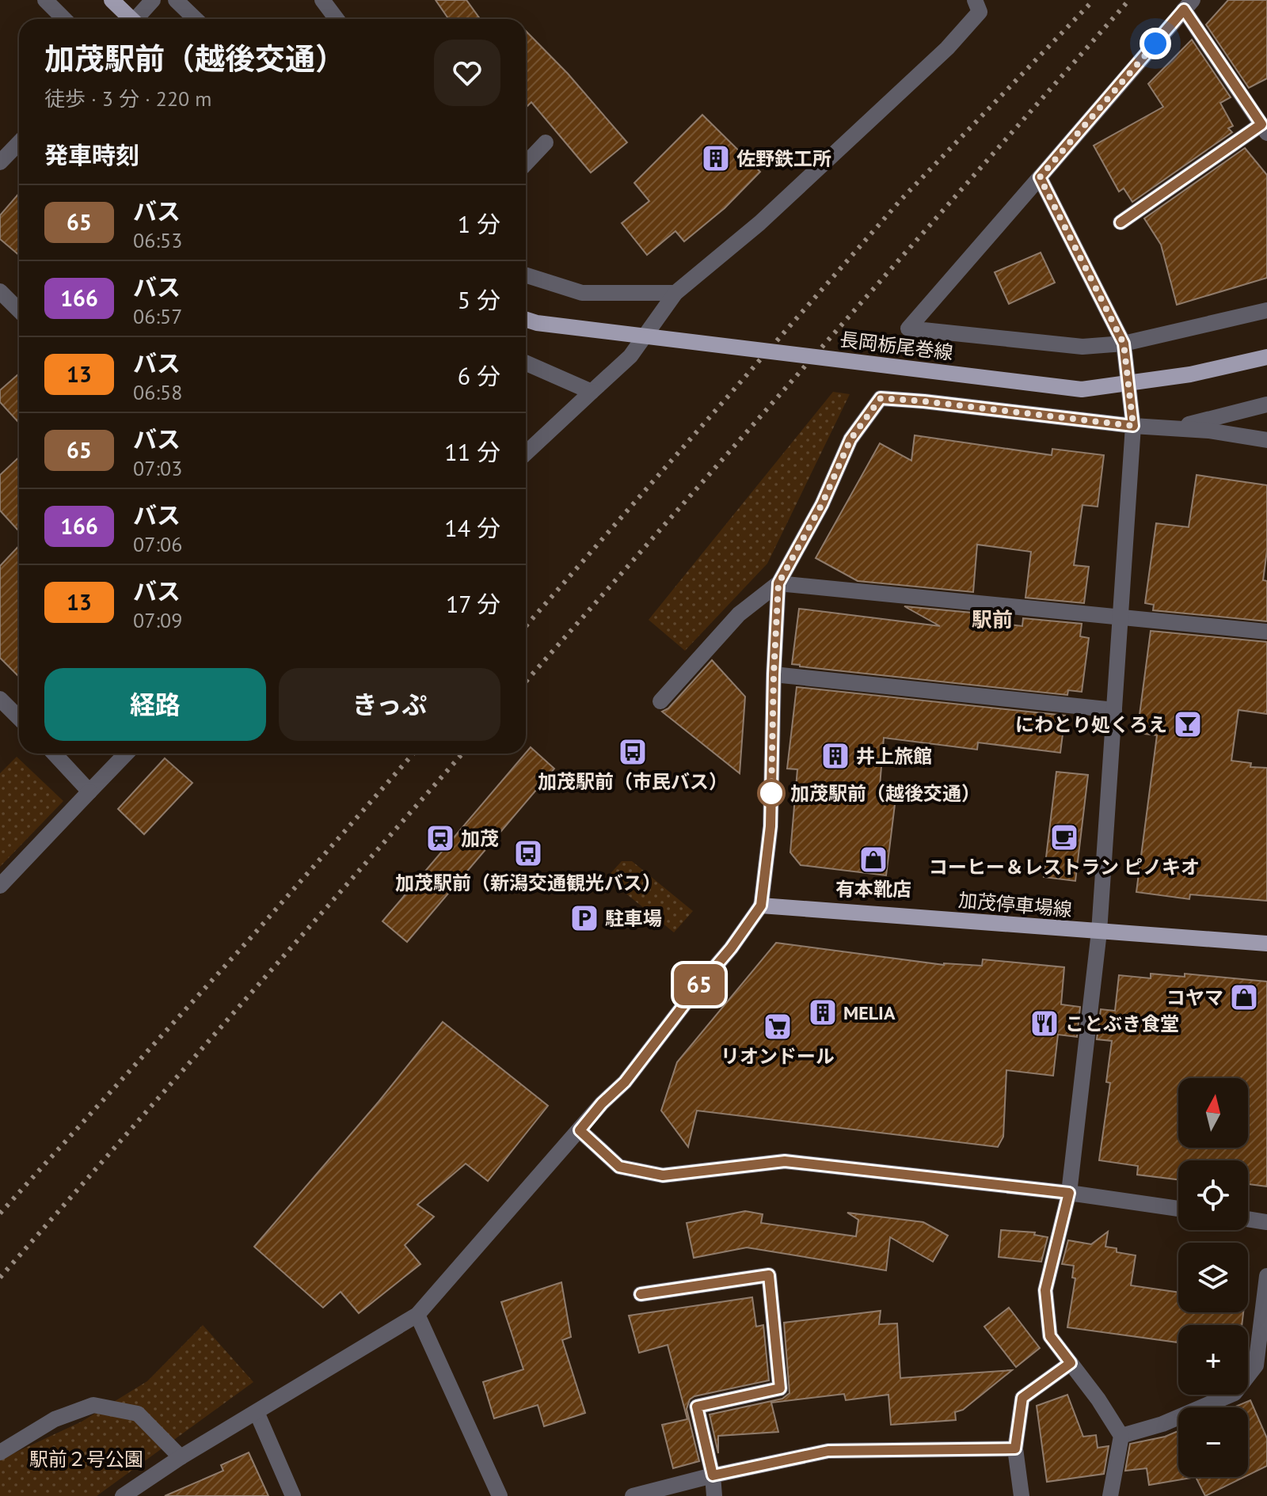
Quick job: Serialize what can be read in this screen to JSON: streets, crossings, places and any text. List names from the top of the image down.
{
  "streets": {
    "main road": ["長岡栃尾巻線", "加茂停車場線"]
  },
  "districts": ["駅前"],
  "parks": ["駅前２号公園"],
  "places": {
    "building": ["佐野鉄工所", "井上旅館", "MELIA"],
    "bar": ["にわとり処くろえ"],
    "bus stop": ["加茂駅前（市民バス）", "加茂駅前（新潟交通観光バス）"],
    "other": ["加茂駅前（越後交通）"],
    "cafe": ["コーヒー＆レストラン ピノキオ"],
    "station": ["加茂"],
    "shop": ["有本靴店", "コヤマ"],
    "parking": ["駐車場"],
    "restaurant": ["ことぶき食堂"],
    "supermarket": ["リオンドール"]
  },
  "lines": ["bus line 65"],
  "north": "top",
  "page": {
    "on_map": "65",
    "heading": [
      ["加茂駅前（越後交通）", "徒歩 · 3 分 · 220 m"],
      "発車時刻"
    ],
    "list": [
      {
        "mark": "65",
        "name": "バス",
        "note": "06:53",
        "value": "1 分"
      },
      {
        "mark": "166",
        "name": "バス",
        "note": "06:57",
        "value": "5 分"
      },
      {
        "mark": "13",
        "name": "バス",
        "note": "06:58",
        "value": "6 分"
      },
      {
        "mark": "65",
        "name": "バス",
        "note": "07:03",
        "value": "11 分"
      },
      {
        "mark": "166",
        "name": "バス",
        "note": "07:06",
        "value": "14 分"
      },
      {
        "mark": "13",
        "name": "バス",
        "note": "07:09",
        "value": "17 分"
      }
    ],
    "buttons": ["経路", "きっぷ"],
    "map_buttons": ["+", "−"]
  }
}
